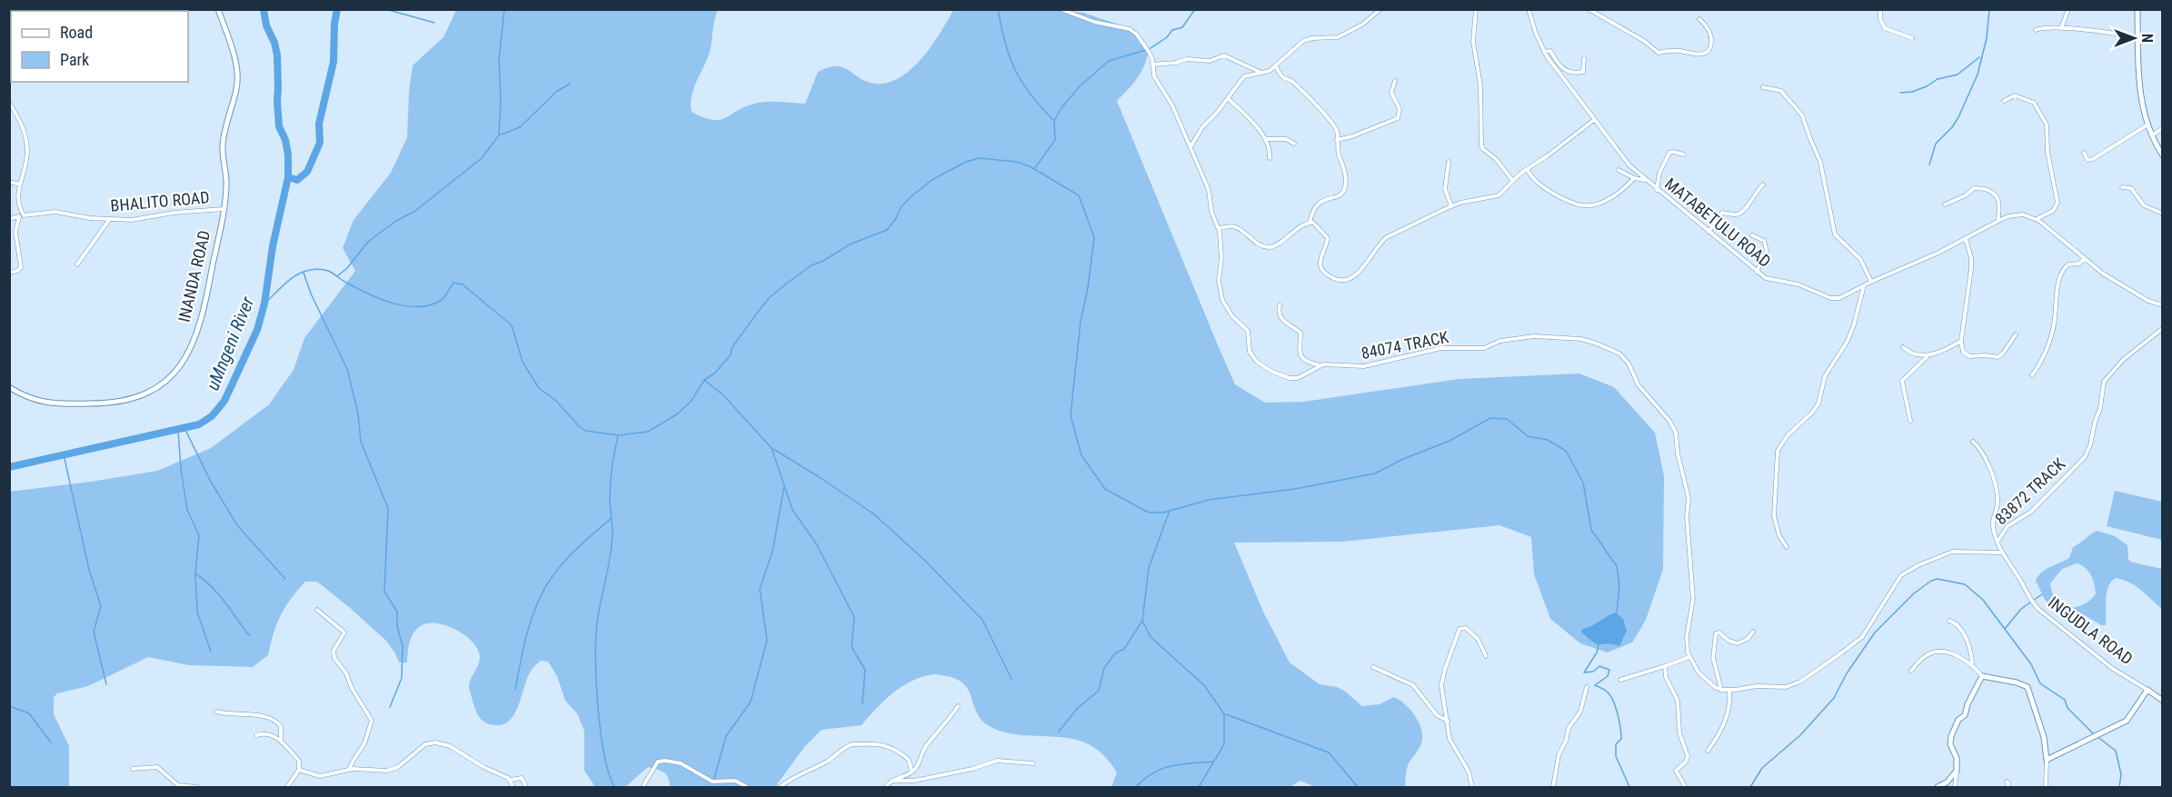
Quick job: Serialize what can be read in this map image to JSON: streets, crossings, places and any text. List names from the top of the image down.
{
  "streets": {
    "street": [
      "BHALITO ROAD",
      "MATABETULU ROAD",
      "INANDA ROAD",
      "84074 TRACK",
      "83872 TRACK",
      "INGUDLA ROAD"
    ]
  },
  "crossings": [
    ["BHALITO ROAD", "INANDA ROAD"],
    ["83872 TRACK", "INGUDLA ROAD"]
  ],
  "water": ["uMngeni River"],
  "legend": ["Road", "Park"],
  "north": "right"
}
